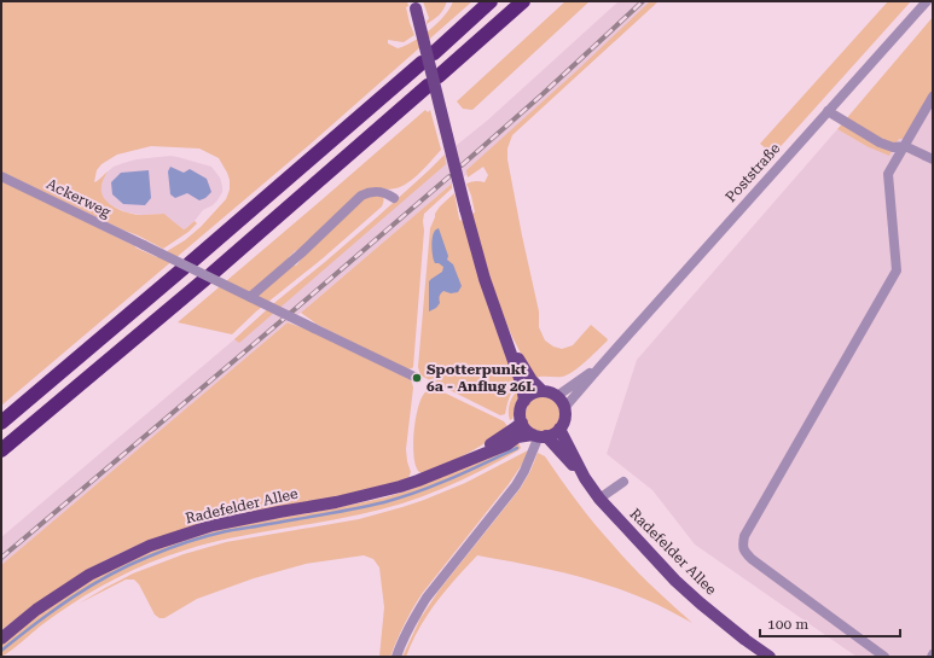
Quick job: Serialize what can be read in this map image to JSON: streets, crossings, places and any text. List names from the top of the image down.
{
  "streets": {
    "main road": ["Radefelder Allee"],
    "street": ["Poststraße", "Ackerweg"]
  },
  "crossings": [
    ["Poststraße", "Radefelder Allee"]
  ],
  "places": ["Spotterpunkt 6a - Anflug 26L"],
  "scale_bar": "100 m"
}
